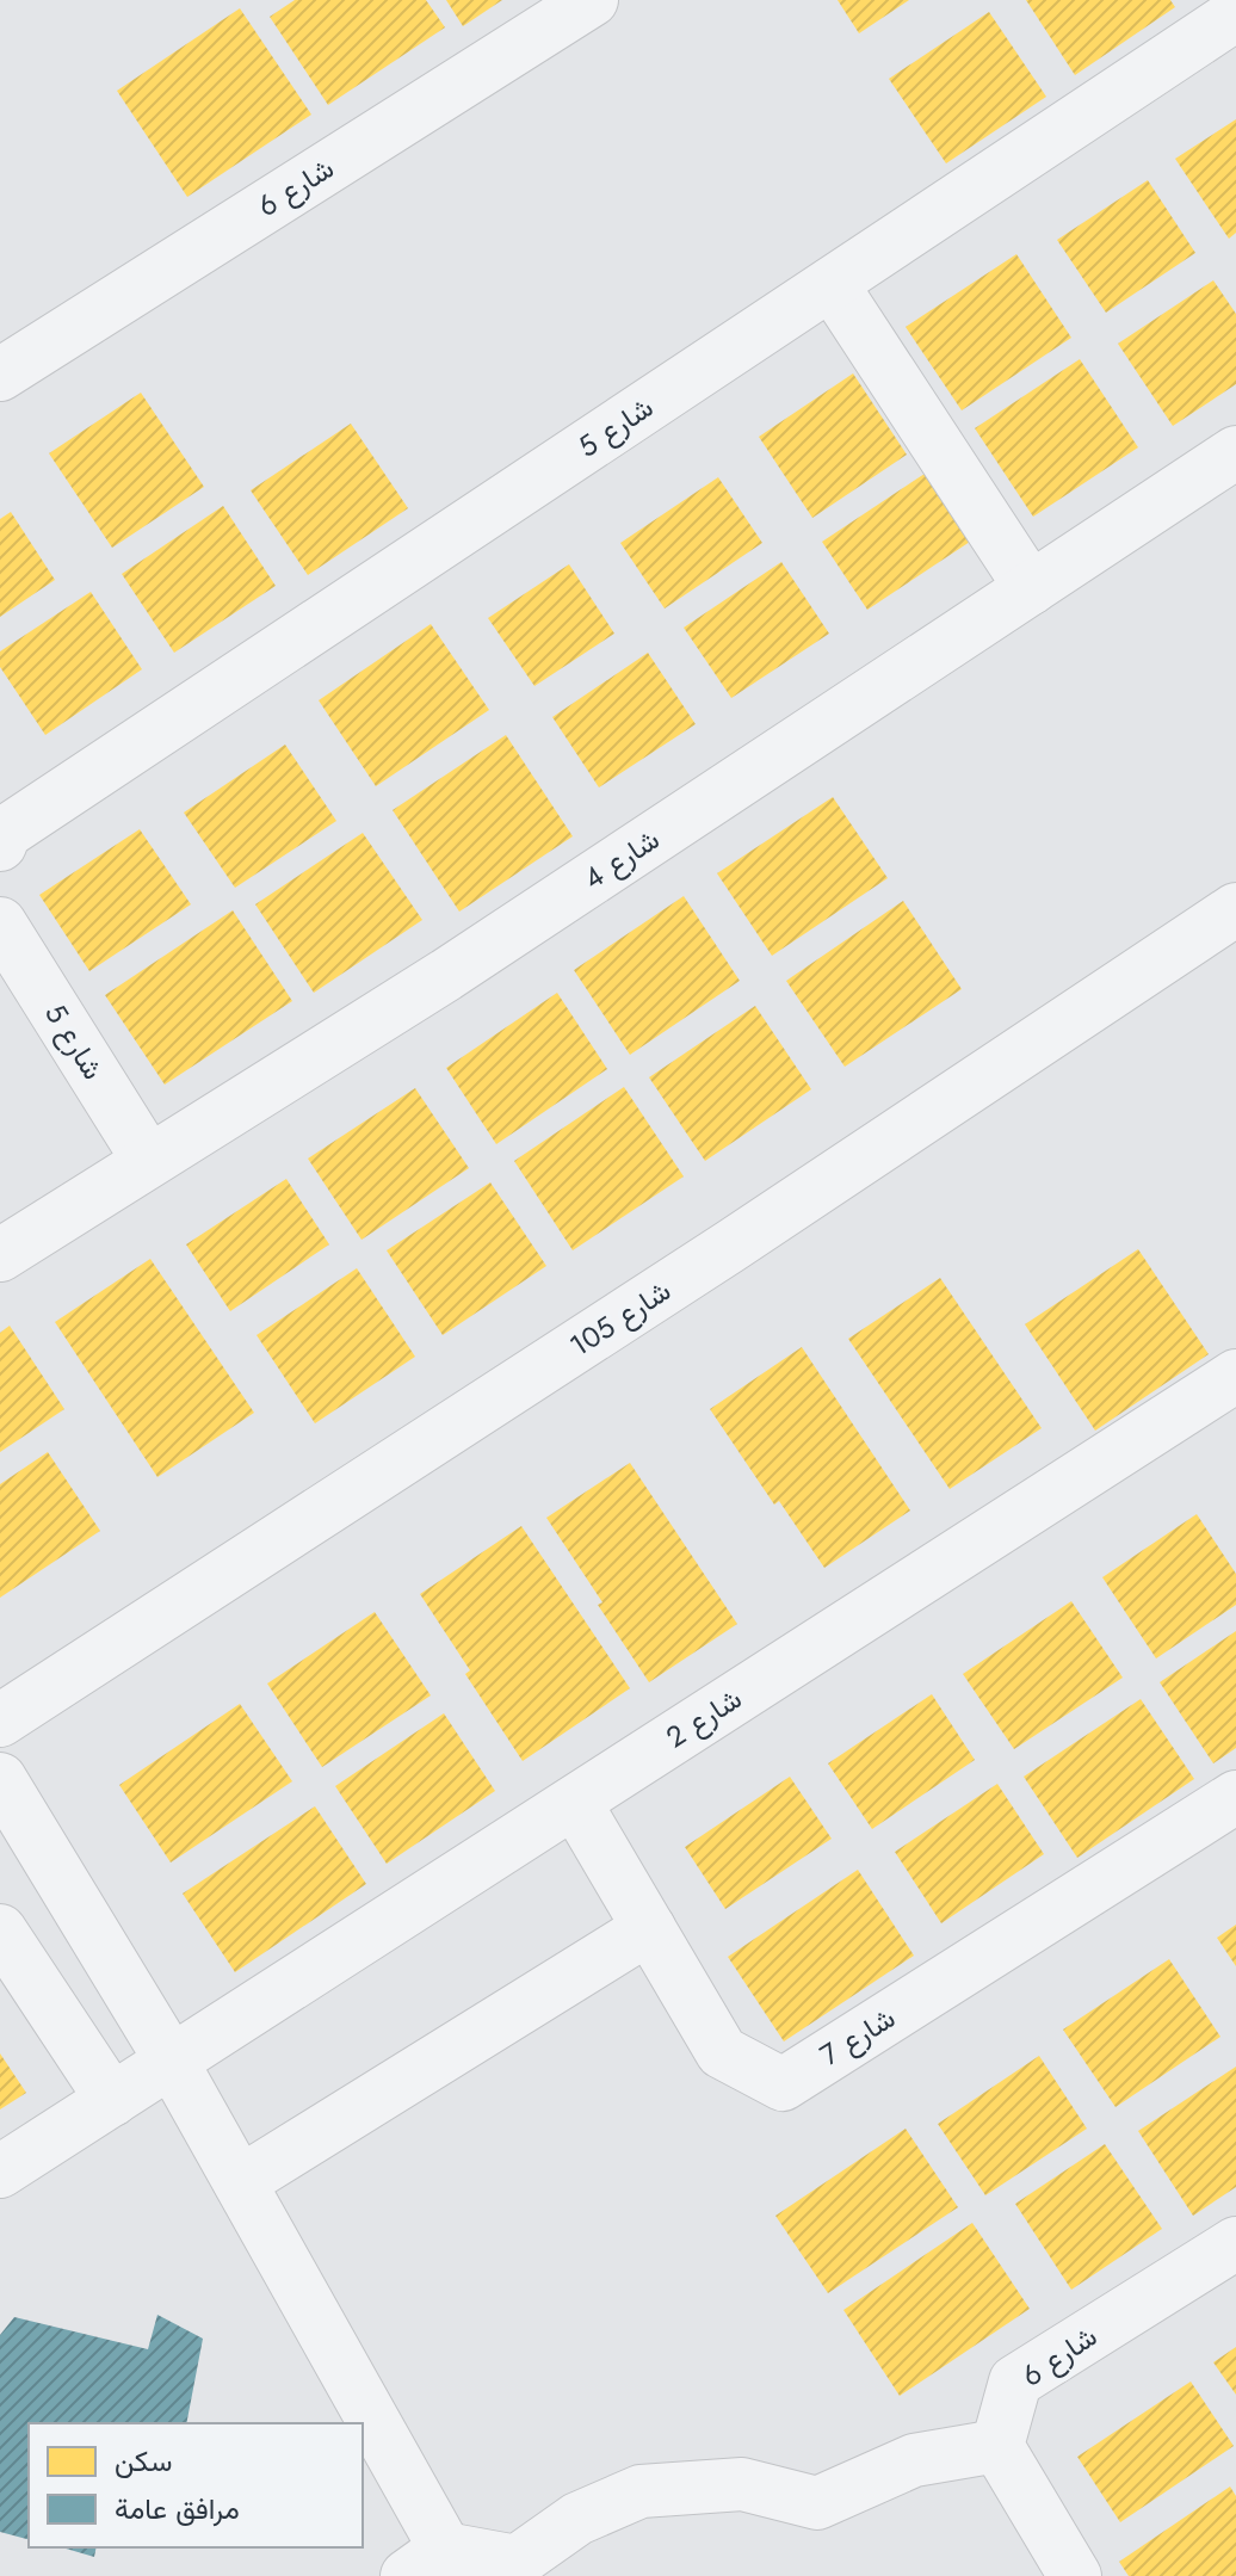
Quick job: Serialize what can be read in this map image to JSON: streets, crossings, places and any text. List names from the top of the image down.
{
  "streets": {
    "street": [
      "شارع 6",
      "شارع 5",
      "شارع 4",
      "شارع 105",
      "شارع 2",
      "شارع 7"
    ]
  },
  "crossings": [
    ["شارع 5", "شارع 4"],
    ["شارع 2", "شارع 7"]
  ],
  "legend": ["سكن", "مرافق عامة"]
}
